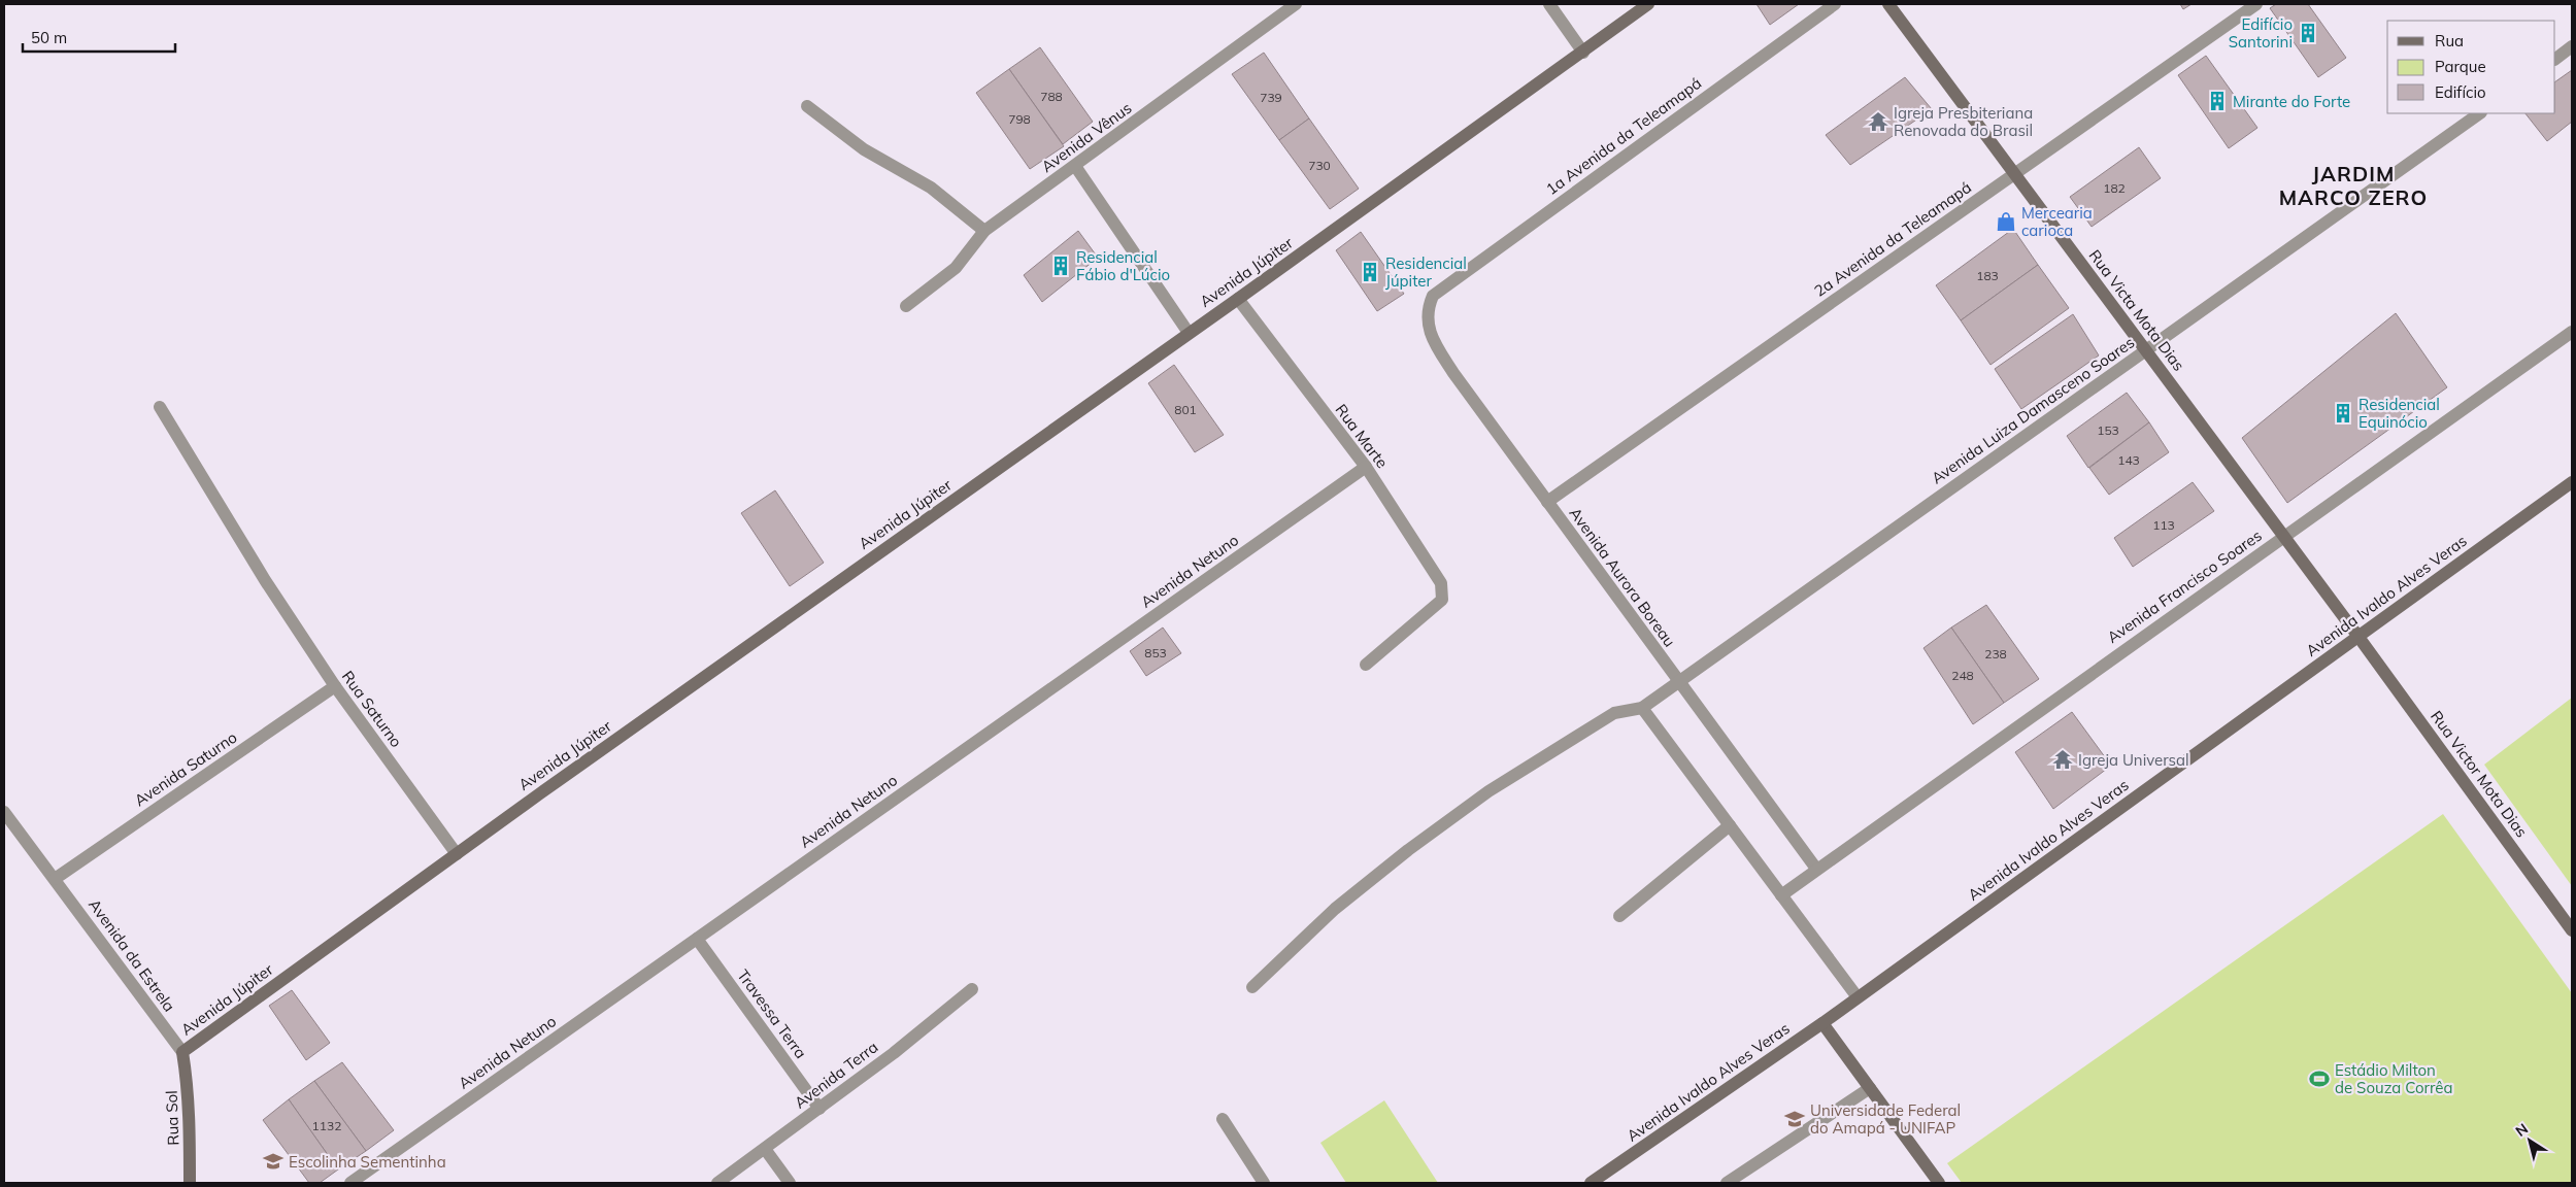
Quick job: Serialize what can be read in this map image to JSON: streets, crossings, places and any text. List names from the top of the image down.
{
  "streets": {
    "main road": [
      "Avenida Júpiter",
      "Rua Victa Mota Dias",
      "Avenida Ivaldo Alves Veras",
      "Rua Victor Mota Dias",
      "Rua Sol"
    ],
    "street": [
      "1a Avenida da Teleamapá",
      "Avenida Vênus",
      "2a Avenida da Teleamapá",
      "Avenida Luiza Damasceno Soares",
      "Rua Marte",
      "Avenida Netuno",
      "Avenida Aurora Boreau",
      "Avenida Francisco Soares",
      "Rua Saturno",
      "Avenida Saturno",
      "Avenida da Estrela",
      "Travessa Terra",
      "Avenida Terra"
    ]
  },
  "crossings": [
    ["1a Avenida da Teleamapá", "Avenida Aurora Boreau"],
    ["2a Avenida da Teleamapá", "Rua Victa Mota Dias"],
    ["2a Avenida da Teleamapá", "Avenida Aurora Boreau"],
    ["Avenida Júpiter", "Rua Marte"],
    ["Avenida Júpiter", "Rua Saturno"],
    ["Avenida Júpiter", "Avenida da Estrela"],
    ["Avenida Júpiter", "Rua Sol"],
    ["Rua Victa Mota Dias", "Avenida Luiza Damasceno Soares"],
    ["Rua Victa Mota Dias", "Avenida Francisco Soares"],
    ["Rua Victa Mota Dias", "Avenida Ivaldo Alves Veras"],
    ["Rua Victa Mota Dias", "Rua Victor Mota Dias"],
    ["Avenida Luiza Damasceno Soares", "Avenida Aurora Boreau"],
    ["Rua Marte", "Avenida Netuno"],
    ["Avenida Netuno", "Travessa Terra"],
    ["Avenida Aurora Boreau", "Avenida Francisco Soares"],
    ["Avenida Ivaldo Alves Veras", "Rua Victor Mota Dias"],
    ["Rua Saturno", "Avenida Saturno"],
    ["Avenida Saturno", "Avenida da Estrela"],
    ["Avenida da Estrela", "Rua Sol"],
    ["Travessa Terra", "Avenida Terra"]
  ],
  "districts": ["JARDIM MARCO ZERO"],
  "places": {
    "building": [
      "Edifício Santorini",
      "Mirante do Forte",
      "Residencial Fábio d'Lúcio",
      "Residencial Júpiter",
      "Residencial Equinócio"
    ],
    "temple": ["Igreja Presbiteriana Renovada do Brasil", "Igreja Universal"],
    "shop": ["Mercearia carioca"],
    "sports": ["Estádio Milton de Souza Corrêa"],
    "school or university": ["Universidade Federal do Amapá - UNIFAP", "Escolinha Sementinha"]
  },
  "house_numbers": [
    "788",
    "739",
    "798",
    "730",
    "182",
    "183",
    "801",
    "153",
    "143",
    "113",
    "853",
    "238",
    "248",
    "1132"
  ],
  "legend": ["Rua", "Parque", "Edifício"],
  "scale_bar": "50 m",
  "north": "top left"
}
